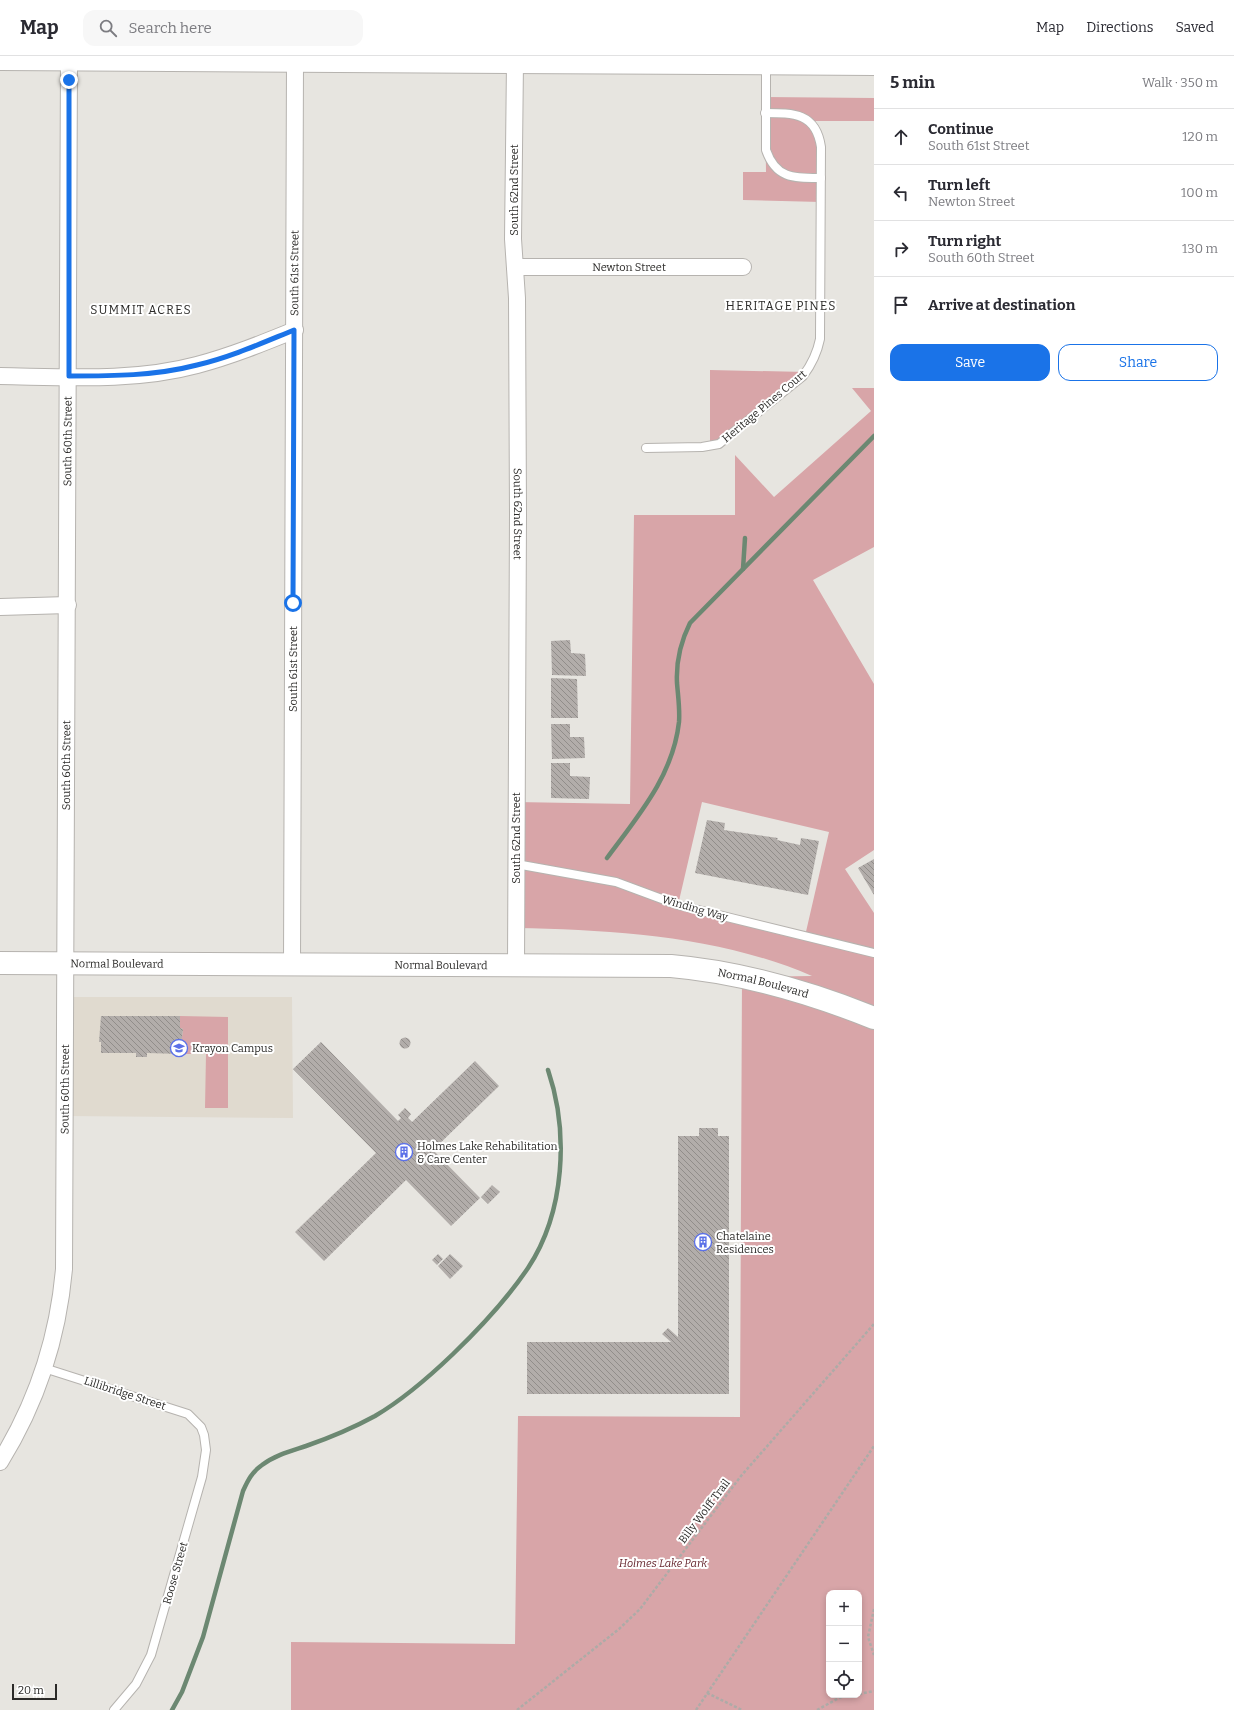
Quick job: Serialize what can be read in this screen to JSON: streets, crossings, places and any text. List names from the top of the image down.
{
  "streets": {
    "main road": ["Normal Boulevard"],
    "street": [
      "South 62nd Street",
      "Newton Street",
      "South 61st Street",
      "South 60th Street"
    ],
    "lane": [
      "Heritage Pines Court",
      "Winding Way",
      "Lillibridge Street",
      "Roose Street"
    ],
    "path": ["Billy Wolff Trail"]
  },
  "crossings": [
    ["South 62nd Street", "Newton Street"],
    ["South 62nd Street", "Winding Way"],
    ["South 62nd Street", "Normal Boulevard"],
    ["South 61st Street", "Normal Boulevard"],
    ["South 60th Street", "Normal Boulevard"],
    ["South 60th Street", "Lillibridge Street"],
    ["Lillibridge Street", "Roose Street"]
  ],
  "districts": ["HERITAGE PINES", "SUMMIT ACRES"],
  "parks": ["Holmes Lake Park"],
  "places": {
    "school or university": ["Krayon Campus"],
    "building": ["Holmes Lake Rehabilitation & Care Center", "Chatelaine Residences"]
  },
  "scale_bar": "20 m",
  "page": {
    "header": "Map",
    "search": "Search here",
    "nav": ["Map", "Directions", "Saved"],
    "heading": ["5 min", "Walk · 350 m"],
    "list": [
      ["Continue", "South 61st Street", "120 m"],
      ["Turn left", "Newton Street", "100 m"],
      ["Turn right", "South 60th Street", "130 m"],
      "Arrive at destination"
    ],
    "buttons": ["Save", "Share"],
    "map_buttons": ["+", "−"],
    "scale": "20 m"
  }
}
